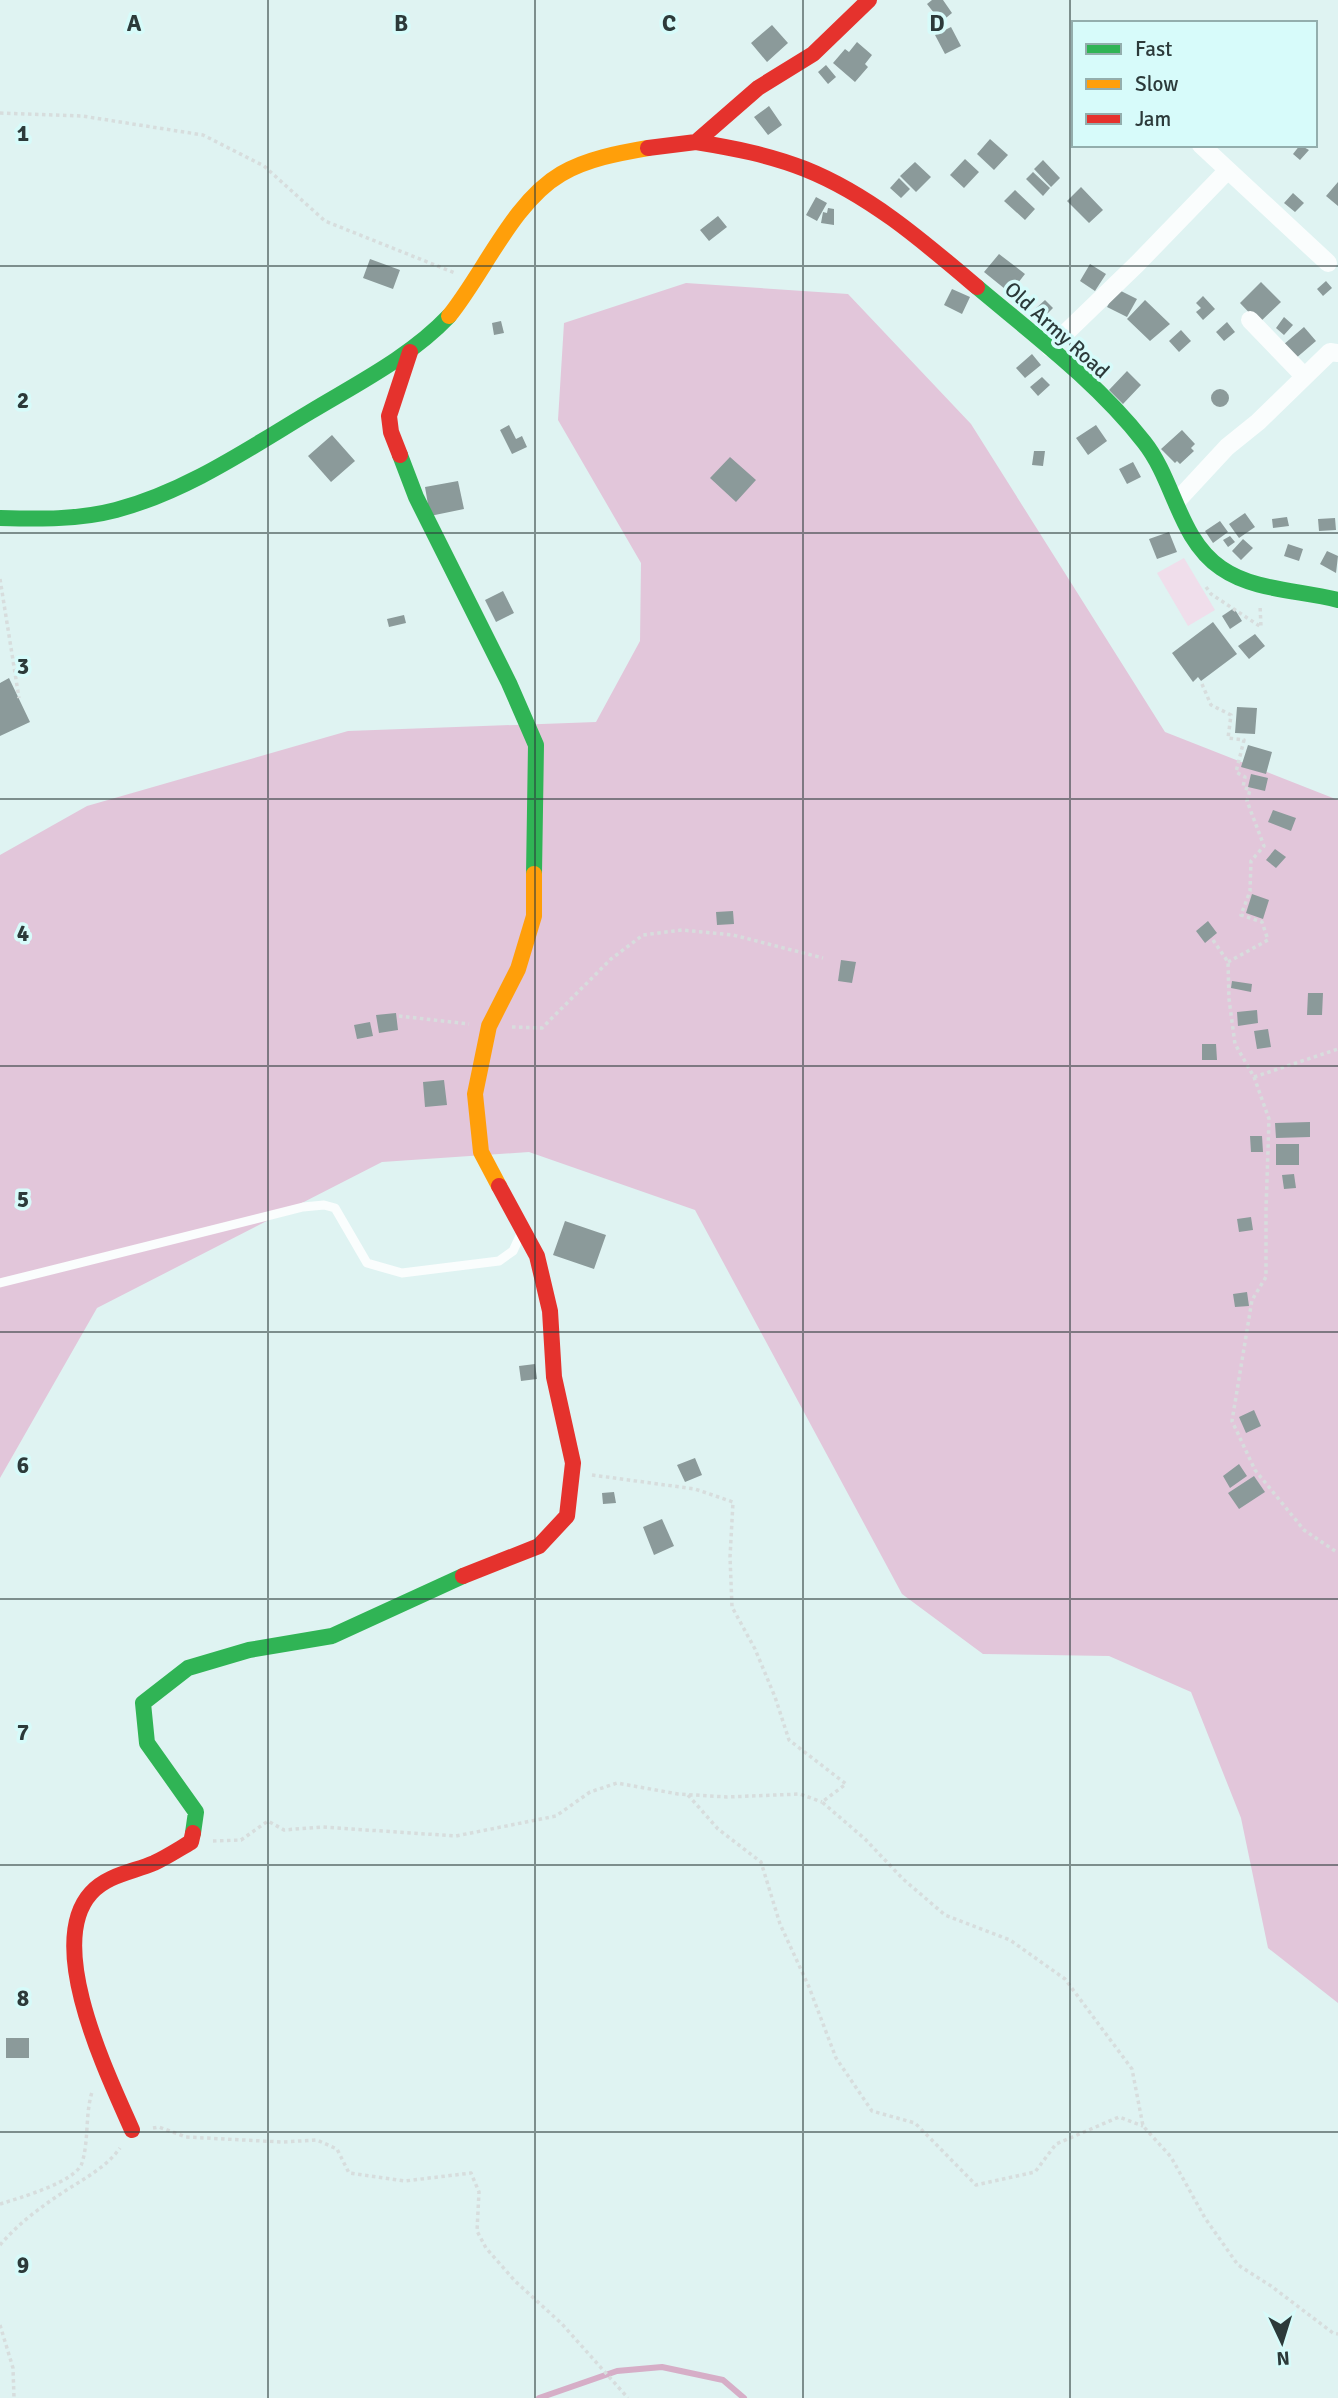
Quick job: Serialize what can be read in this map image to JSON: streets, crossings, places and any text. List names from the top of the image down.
{
  "streets": {
    "street": ["Old Army Road"]
  },
  "legend": ["Fast", "Slow", "Jam"],
  "north": "bottom",
  "grid": {
    "columns": [
      "A",
      "B",
      "C",
      "D"
    ],
    "rows": [
      "1",
      "2",
      "3",
      "4",
      "5",
      "6",
      "7",
      "8",
      "9"
    ]
  }
}
